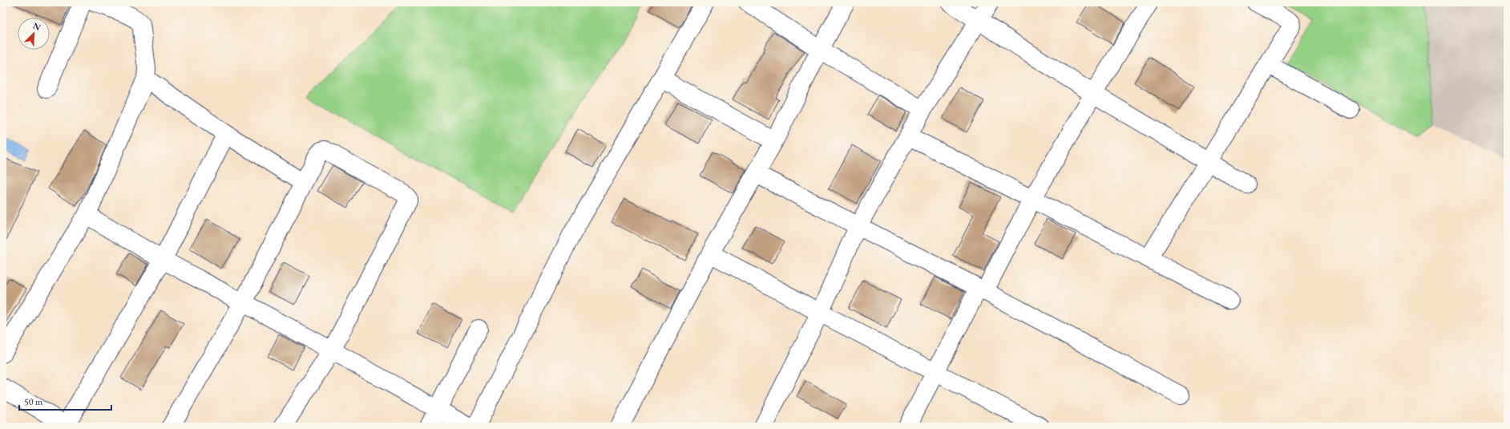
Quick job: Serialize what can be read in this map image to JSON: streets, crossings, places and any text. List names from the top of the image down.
{
  "scale_bar": "50 m",
  "north": "top right"
}
